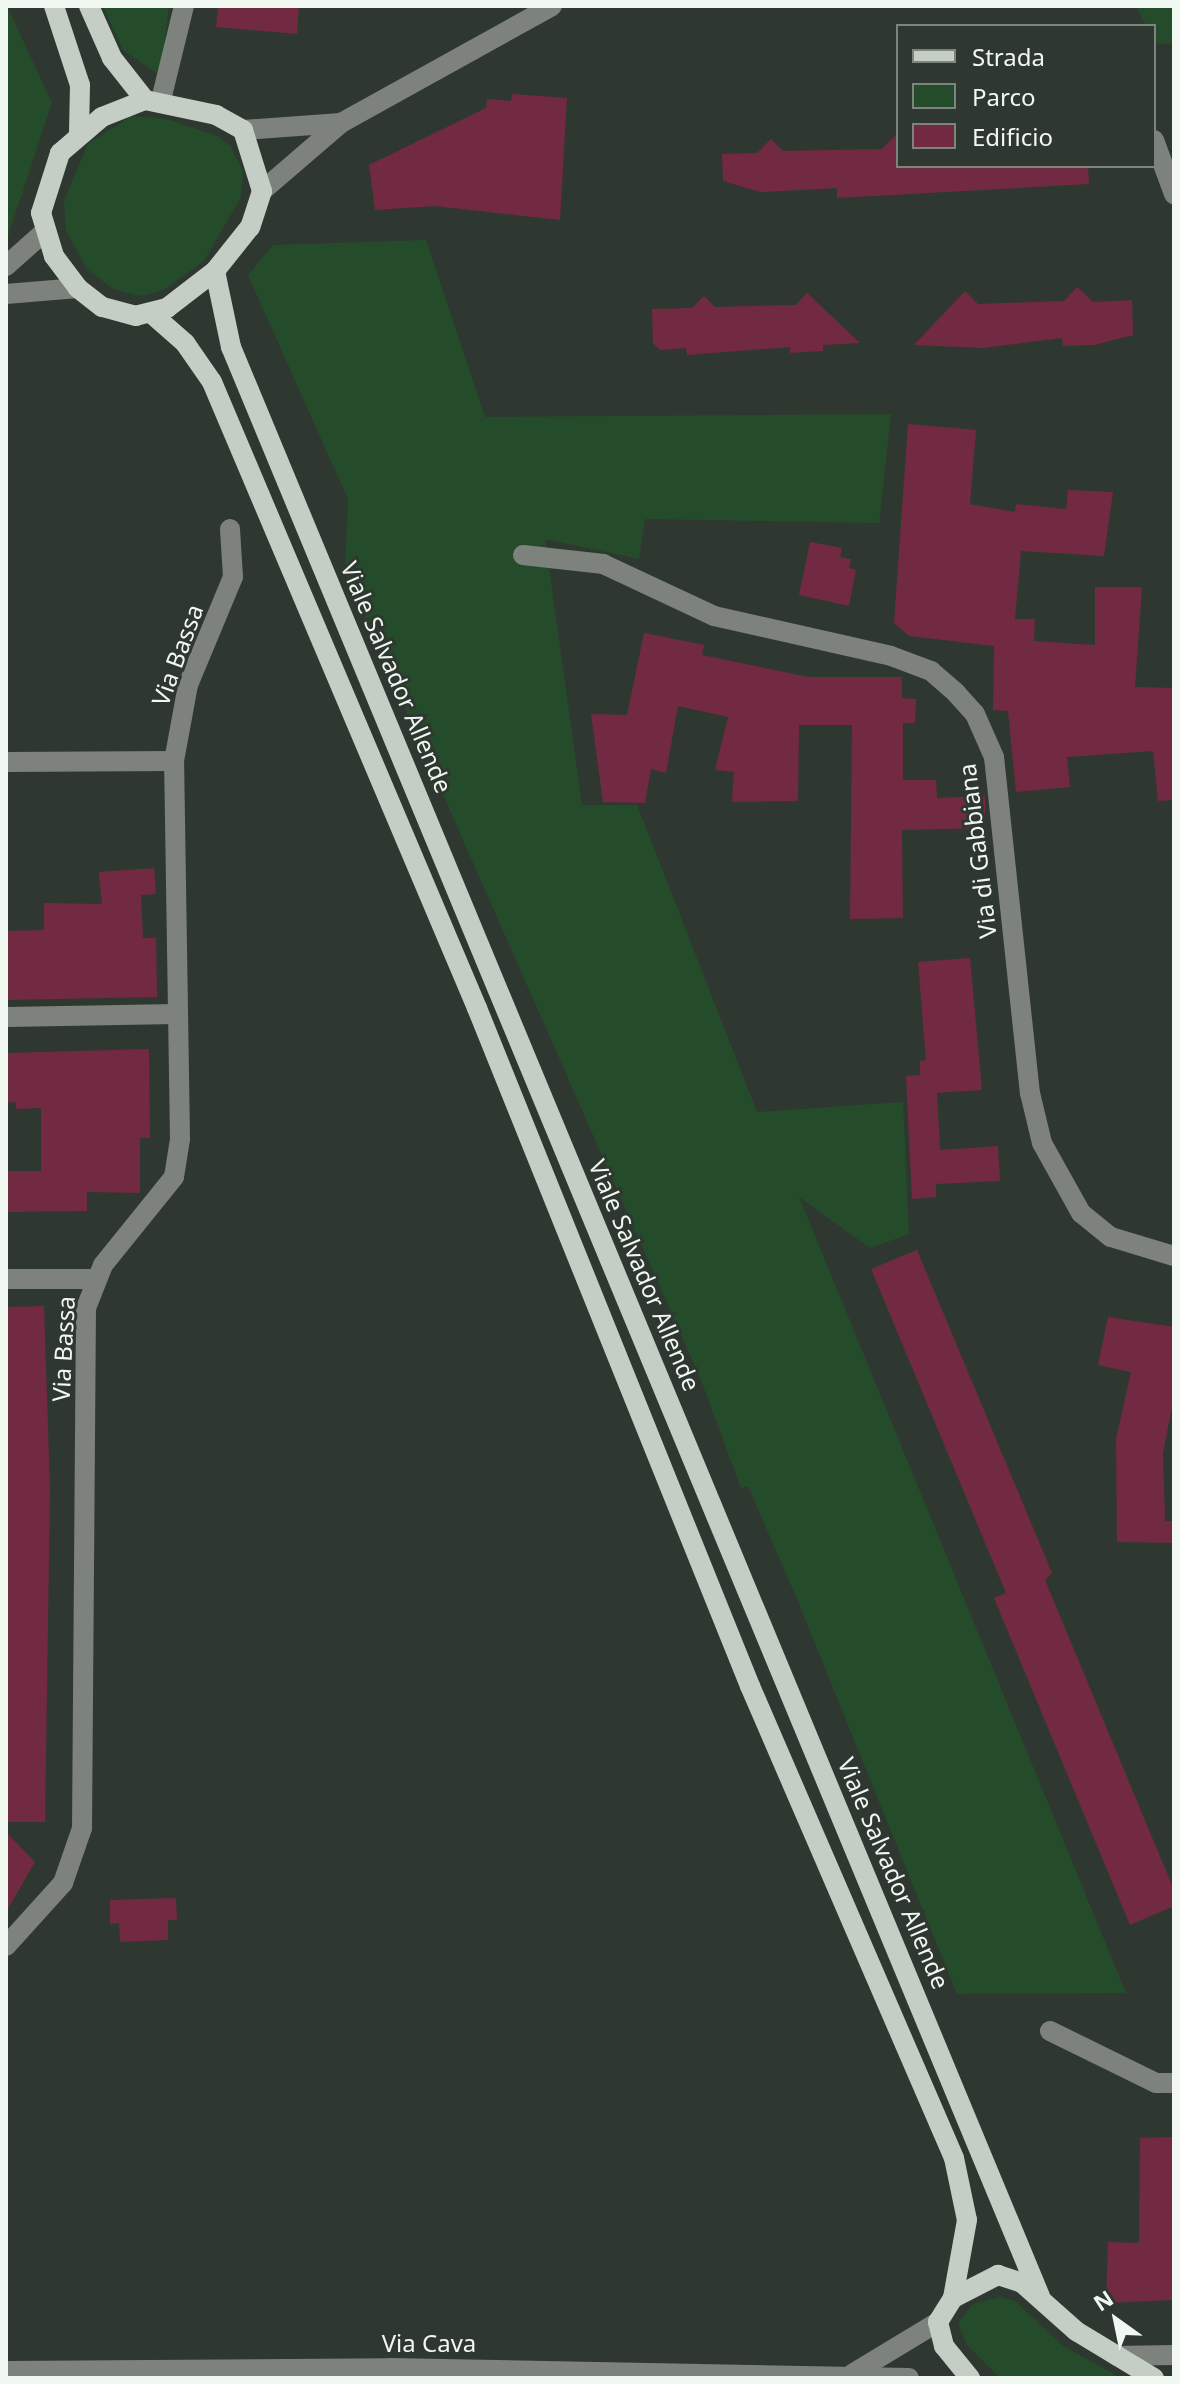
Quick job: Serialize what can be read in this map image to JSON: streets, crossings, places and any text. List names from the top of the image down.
{
  "streets": {
    "main road": ["Viale Salvador Allende"],
    "street": ["Via Bassa", "Via di Gabbiana", "Via Cava"]
  },
  "legend": ["Strada", "Parco", "Edificio"],
  "north": "top left"
}
